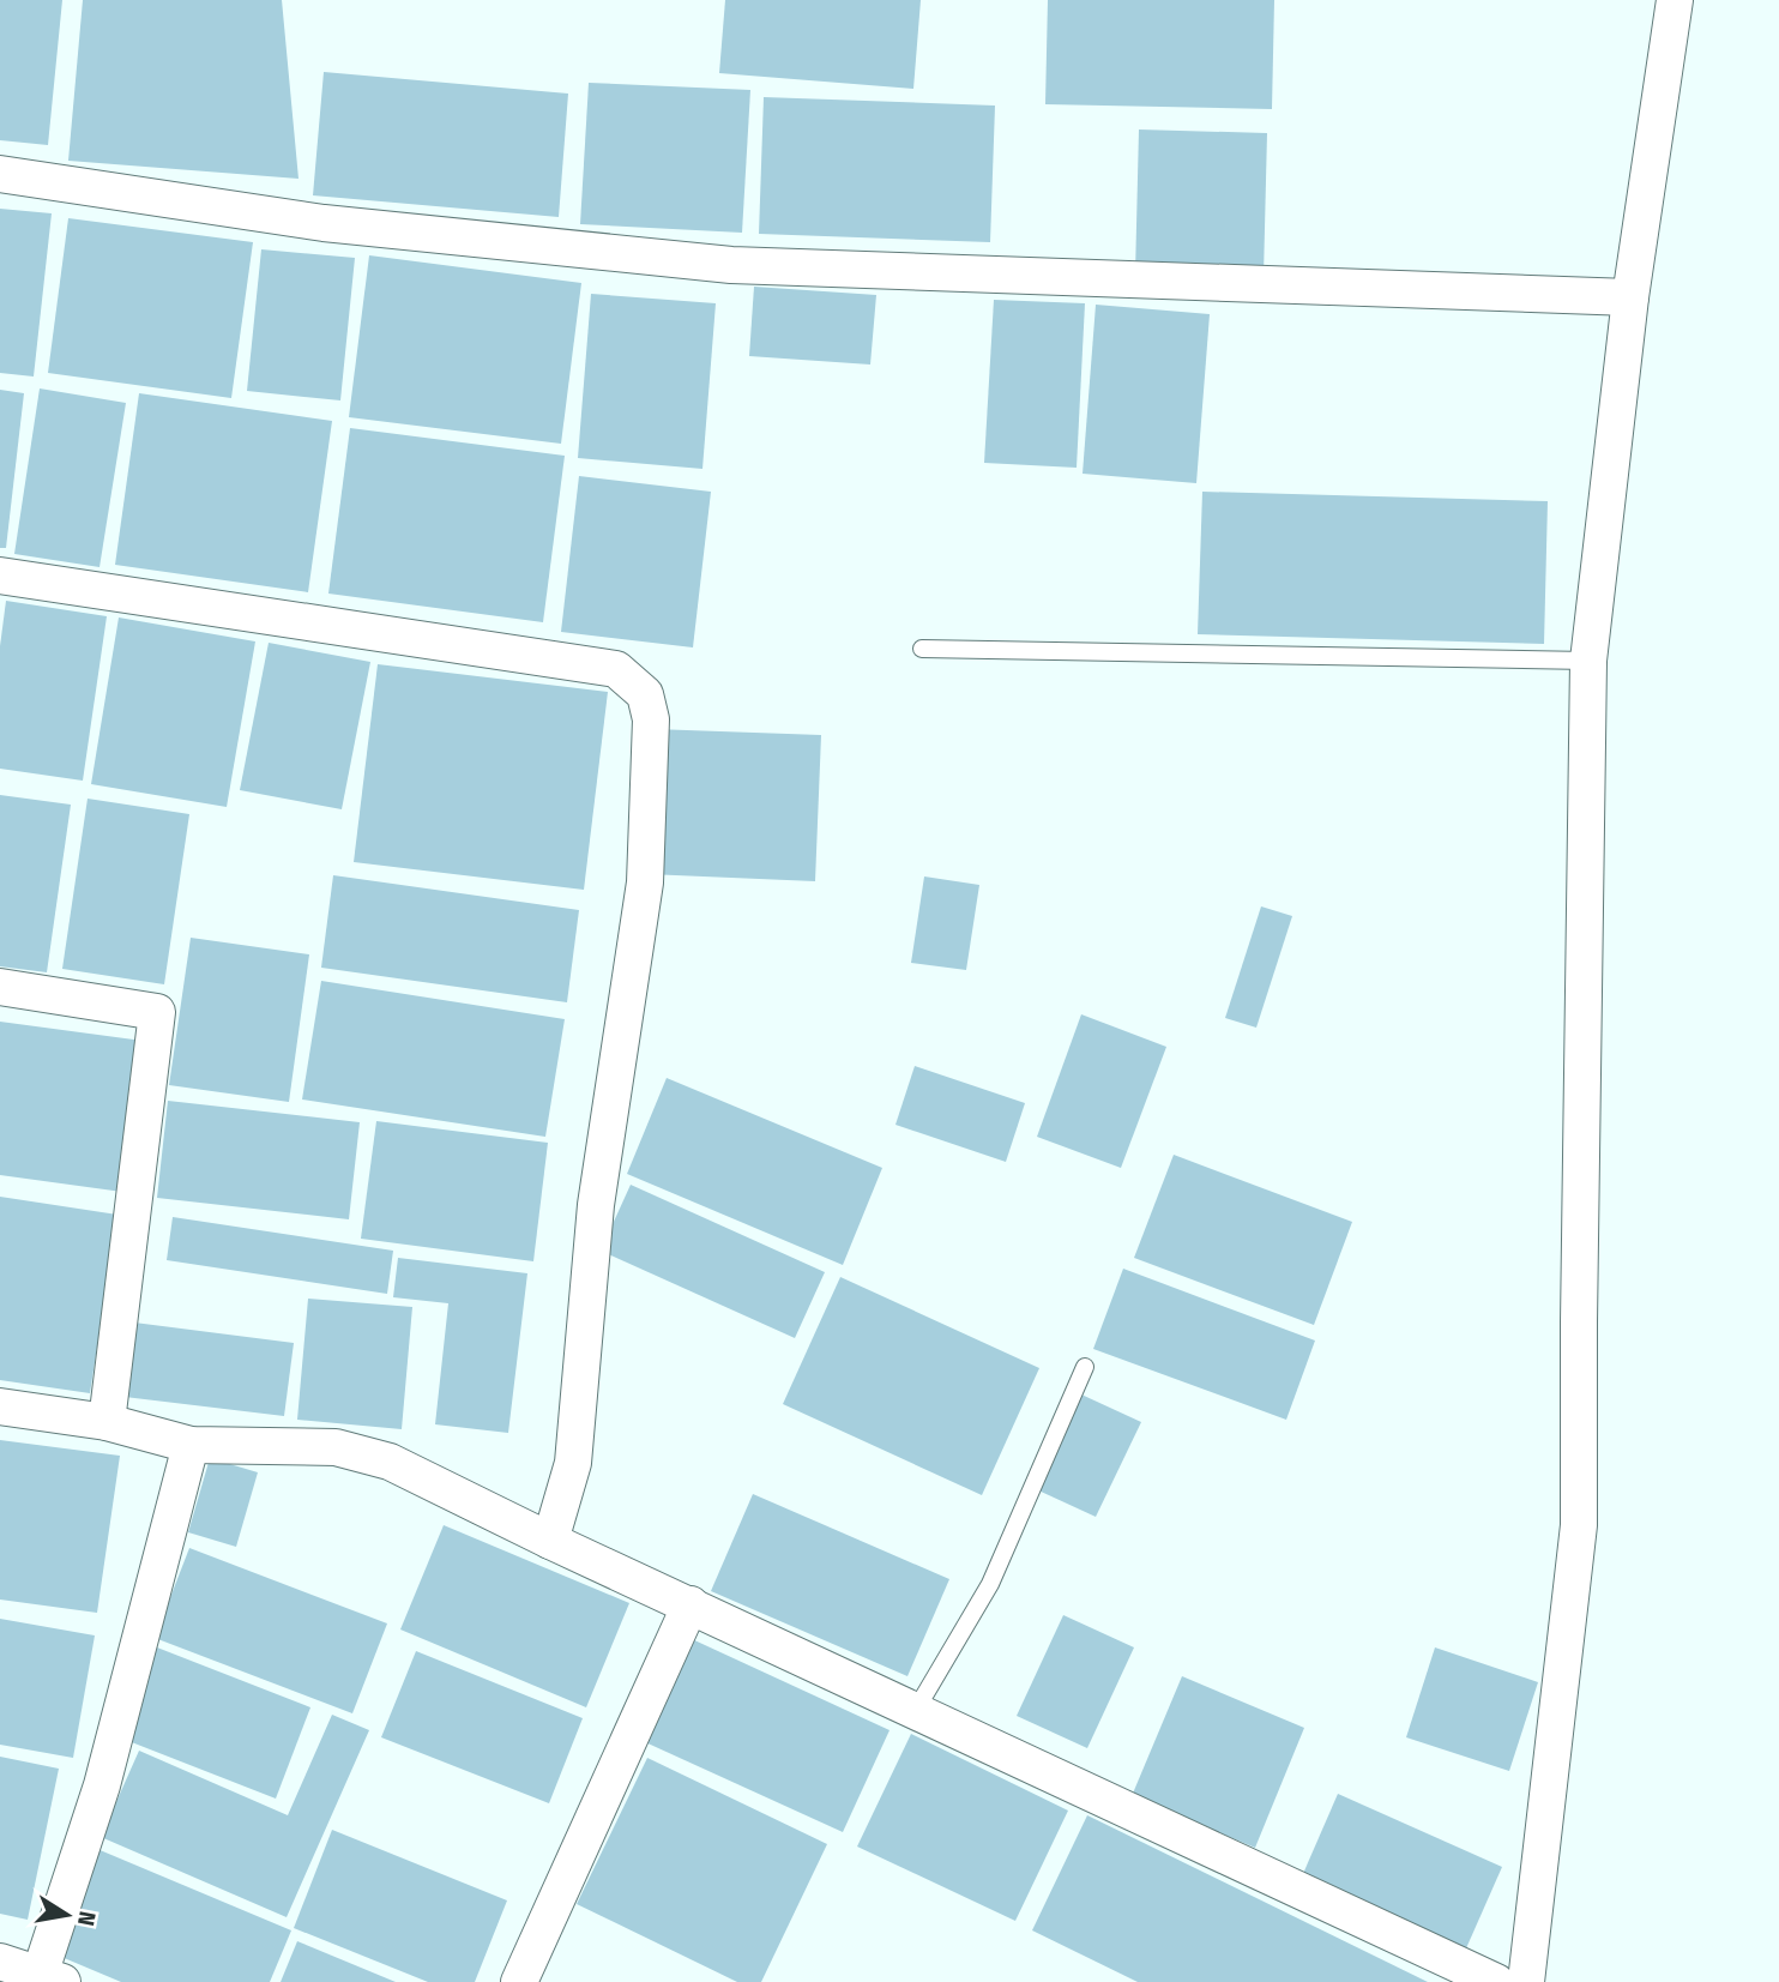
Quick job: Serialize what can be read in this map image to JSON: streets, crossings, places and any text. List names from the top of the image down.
{
  "north": "right"
}
